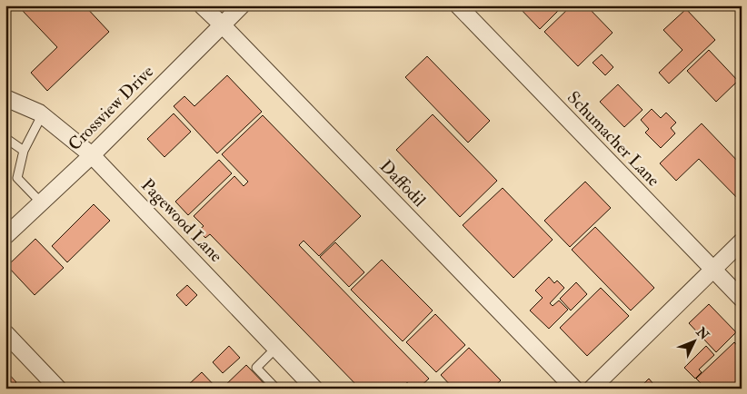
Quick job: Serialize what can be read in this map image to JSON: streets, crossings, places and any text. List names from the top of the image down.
{
  "streets": {
    "street": [
      "Crossview Drive",
      "Schumacher Lane",
      "Daffodil",
      "Pagewood Lane"
    ]
  },
  "crossings": [
    ["Crossview Drive", "Daffodil"],
    ["Crossview Drive", "Pagewood Lane"]
  ],
  "north": "top right"
}
